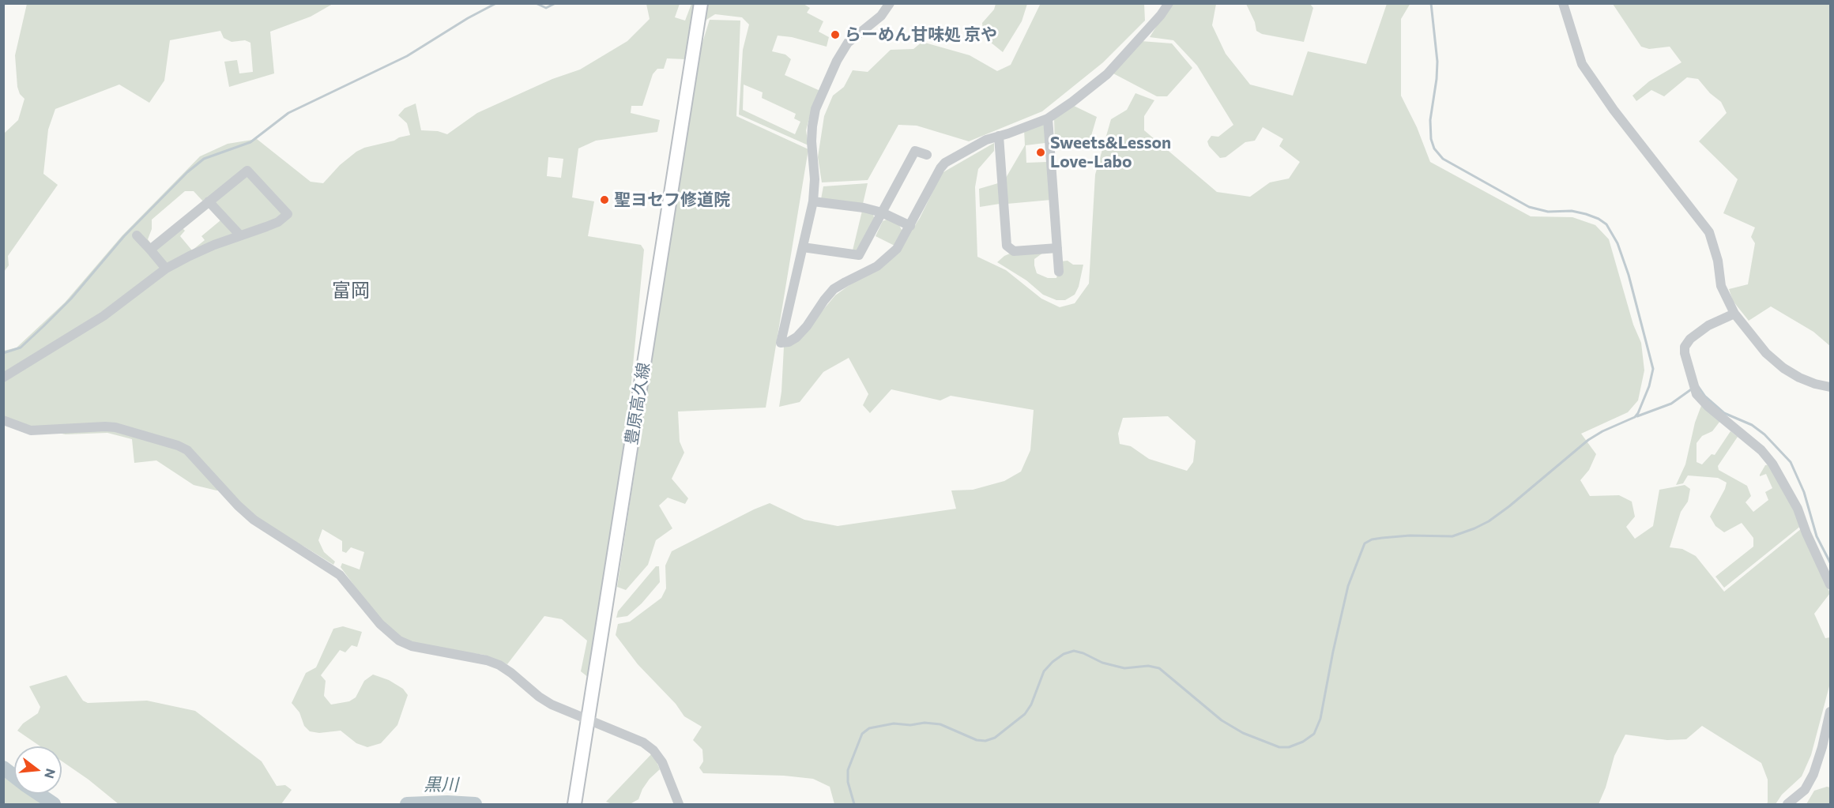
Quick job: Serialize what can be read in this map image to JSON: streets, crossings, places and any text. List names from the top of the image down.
{
  "streets": {
    "main road": ["豊原高久線"]
  },
  "districts": ["富岡"],
  "water": ["黒川"],
  "places": ["らーめん甘味処 京や", "Sweets&Lesson Love-Labo", "聖ヨセフ修道院"],
  "north": "right"
}
